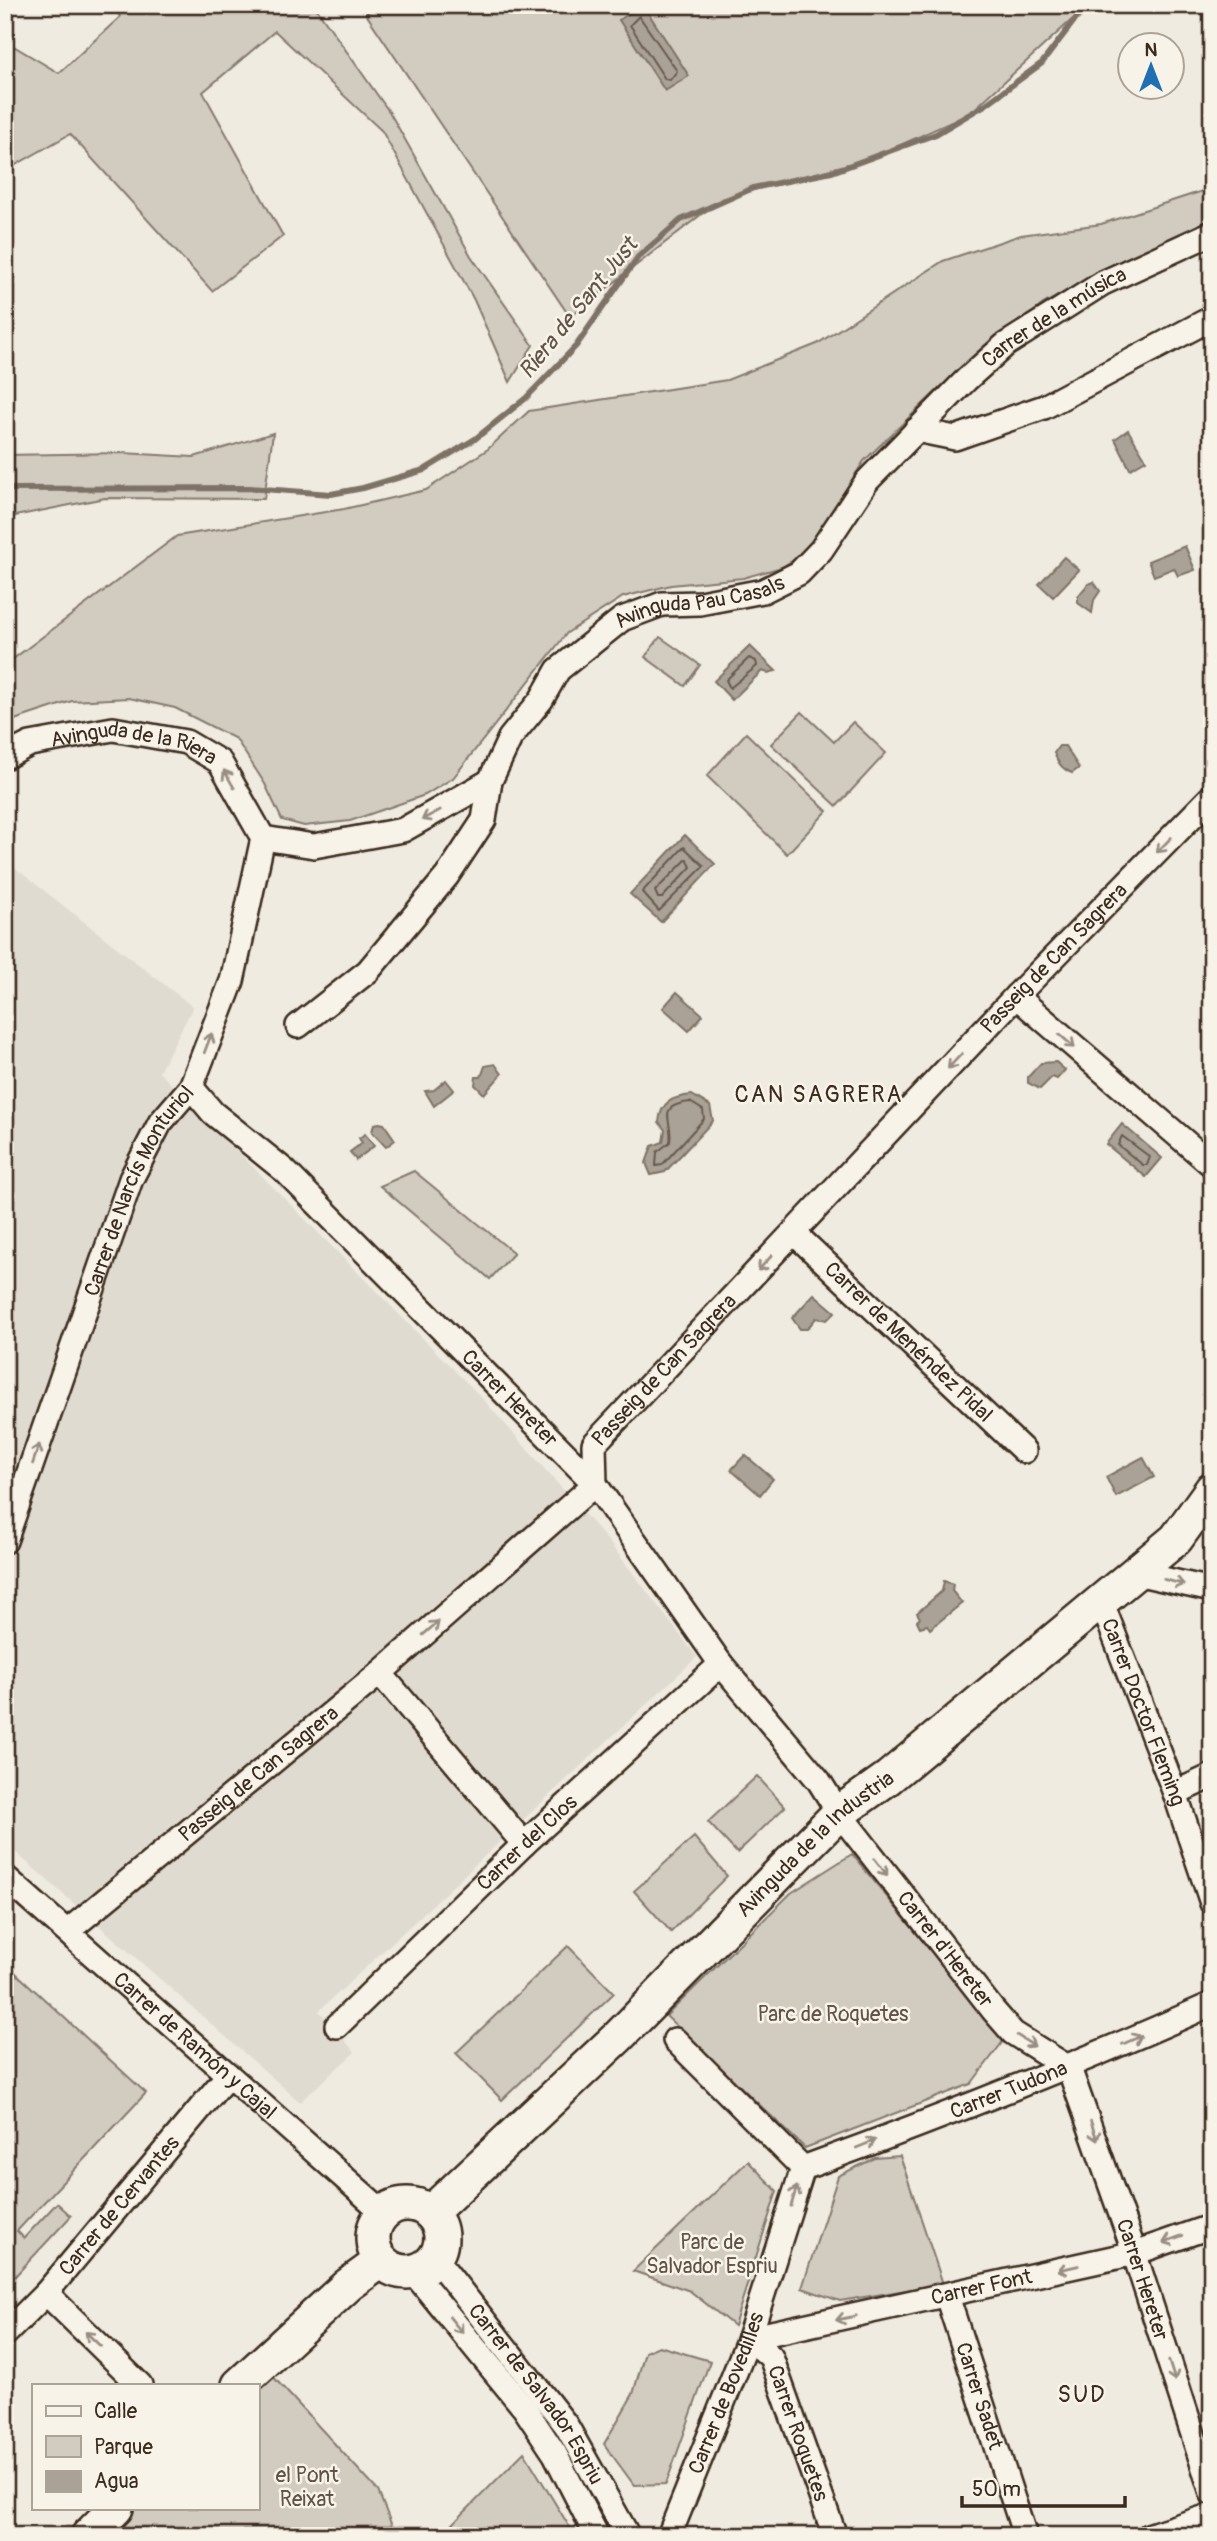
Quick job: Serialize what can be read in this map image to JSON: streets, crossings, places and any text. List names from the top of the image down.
{
  "streets": {
    "street": [
      "Carrer de la música",
      "Avinguda Pau Casals",
      "Avinguda de la Riera",
      "Passeig de Can Sagrera",
      "Carrer de Narcís Monturiol",
      "Carrer de Menéndez Pidal",
      "Carrer Hereter",
      "Carrer Doctor Fleming",
      "Carrer del Clos",
      "Avinguda de la Industria",
      "Carrer d'Hereter",
      "Carrer de Ramón y Cajal",
      "Carrer Tudona",
      "Carrer de Cervantes",
      "Carrer Font",
      "Carrer de Bovedilles",
      "Carrer de Salvador Espriu",
      "Carrer Sadet",
      "Carrer Roquetes"
    ]
  },
  "crossings": [
    ["Carrer de la música", "Avinguda Pau Casals"],
    ["Avinguda de la Riera", "Carrer de Narcís Monturiol"],
    ["Passeig de Can Sagrera", "Carrer de Menéndez Pidal"],
    ["Passeig de Can Sagrera", "Carrer Hereter"],
    ["Passeig de Can Sagrera", "Carrer de Ramón y Cajal"],
    ["Carrer de Narcís Monturiol", "Carrer Hereter"],
    ["Carrer Hereter", "Carrer del Clos"],
    ["Carrer Hereter", "Avinguda de la Industria"],
    ["Carrer Hereter", "Carrer d'Hereter"],
    ["Carrer Hereter", "Carrer Tudona"],
    ["Carrer Hereter", "Carrer Font"],
    ["Carrer Doctor Fleming", "Avinguda de la Industria"],
    ["Avinguda de la Industria", "Carrer d'Hereter"],
    ["Avinguda de la Industria", "Carrer de Ramón y Cajal"],
    ["Avinguda de la Industria", "Carrer de Salvador Espriu"],
    ["Carrer d'Hereter", "Carrer Tudona"],
    ["Carrer de Ramón y Cajal", "Carrer de Cervantes"],
    ["Carrer de Ramón y Cajal", "Carrer de Salvador Espriu"],
    ["Carrer Tudona", "Carrer de Bovedilles"],
    ["Carrer Font", "Carrer de Bovedilles"],
    ["Carrer Font", "Carrer Sadet"],
    ["Carrer Font", "Carrer Roquetes"],
    ["Carrer de Bovedilles", "Carrer Roquetes"]
  ],
  "one_way": [
    "Avinguda de la Riera",
    "Carrer de Narcís Monturiol",
    "Carrer d'Hereter",
    "Carrer Tudona",
    "Carrer Font",
    "Carrer de Bovedilles"
  ],
  "districts": ["CAN SAGRERA", "SUD"],
  "water": ["Riera de Sant Just"],
  "parks": ["Parc de Roquetes", "Parc de Salvador Espriu", "el Pont Reixat"],
  "legend": ["Calle", "Parque", "Agua"],
  "scale_bar": "50 m",
  "north": "top"
}
